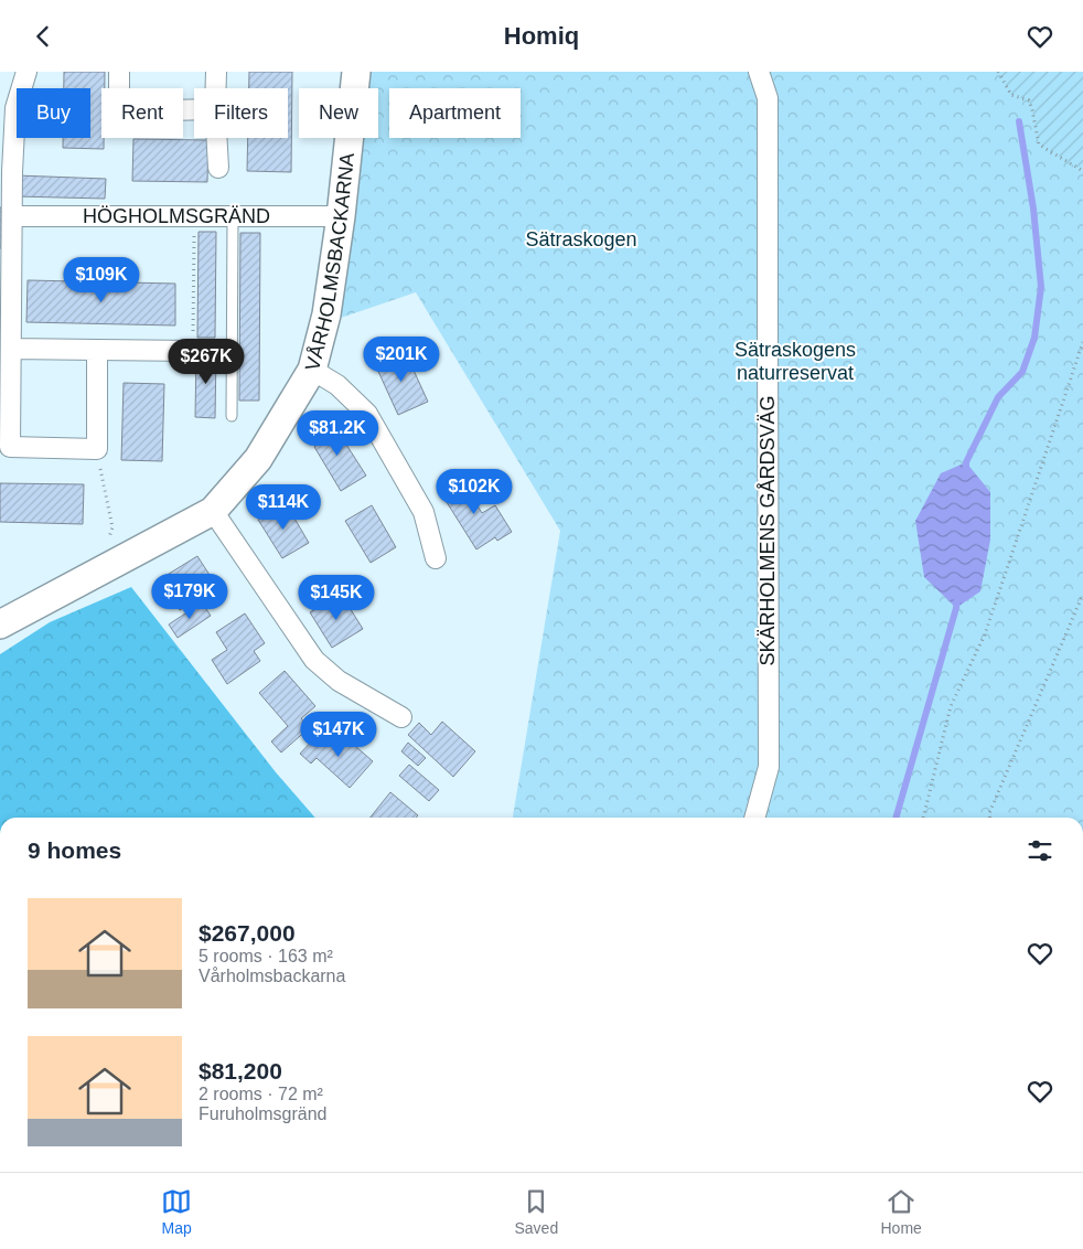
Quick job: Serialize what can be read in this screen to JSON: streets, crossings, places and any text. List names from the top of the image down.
{
  "streets": {
    "street": ["HÖGHOLMSGRÄND", "VÅRHOLMSBACKARNA", "SKÄRHOLMENS GÅRDSVÄG"]
  },
  "crossings": [
    ["HÖGHOLMSGRÄND", "VÅRHOLMSBACKARNA"]
  ],
  "parks": ["Sätraskogen", "Sätraskogens naturreservat"],
  "page": {
    "header": "Homiq",
    "chip": [
      "Buy",
      "Rent",
      "Filters",
      "New",
      "Apartment"
    ],
    "price": [
      "$109K",
      "$201K",
      "$267K",
      "$81.2K",
      "$102K",
      "$114K",
      "$179K",
      "$145K",
      "$147K"
    ],
    "heading": "9 homes",
    "list": [
      {
        "name": "$267,000",
        "note": "5 rooms · 163 m² · Vårholmsbackarna"
      },
      {
        "name": "$81,200",
        "note": "2 rooms · 72 m² · Furuholmsgränd"
      }
    ],
    "tabs": ["Map", "Saved", "Home"]
  }
}
